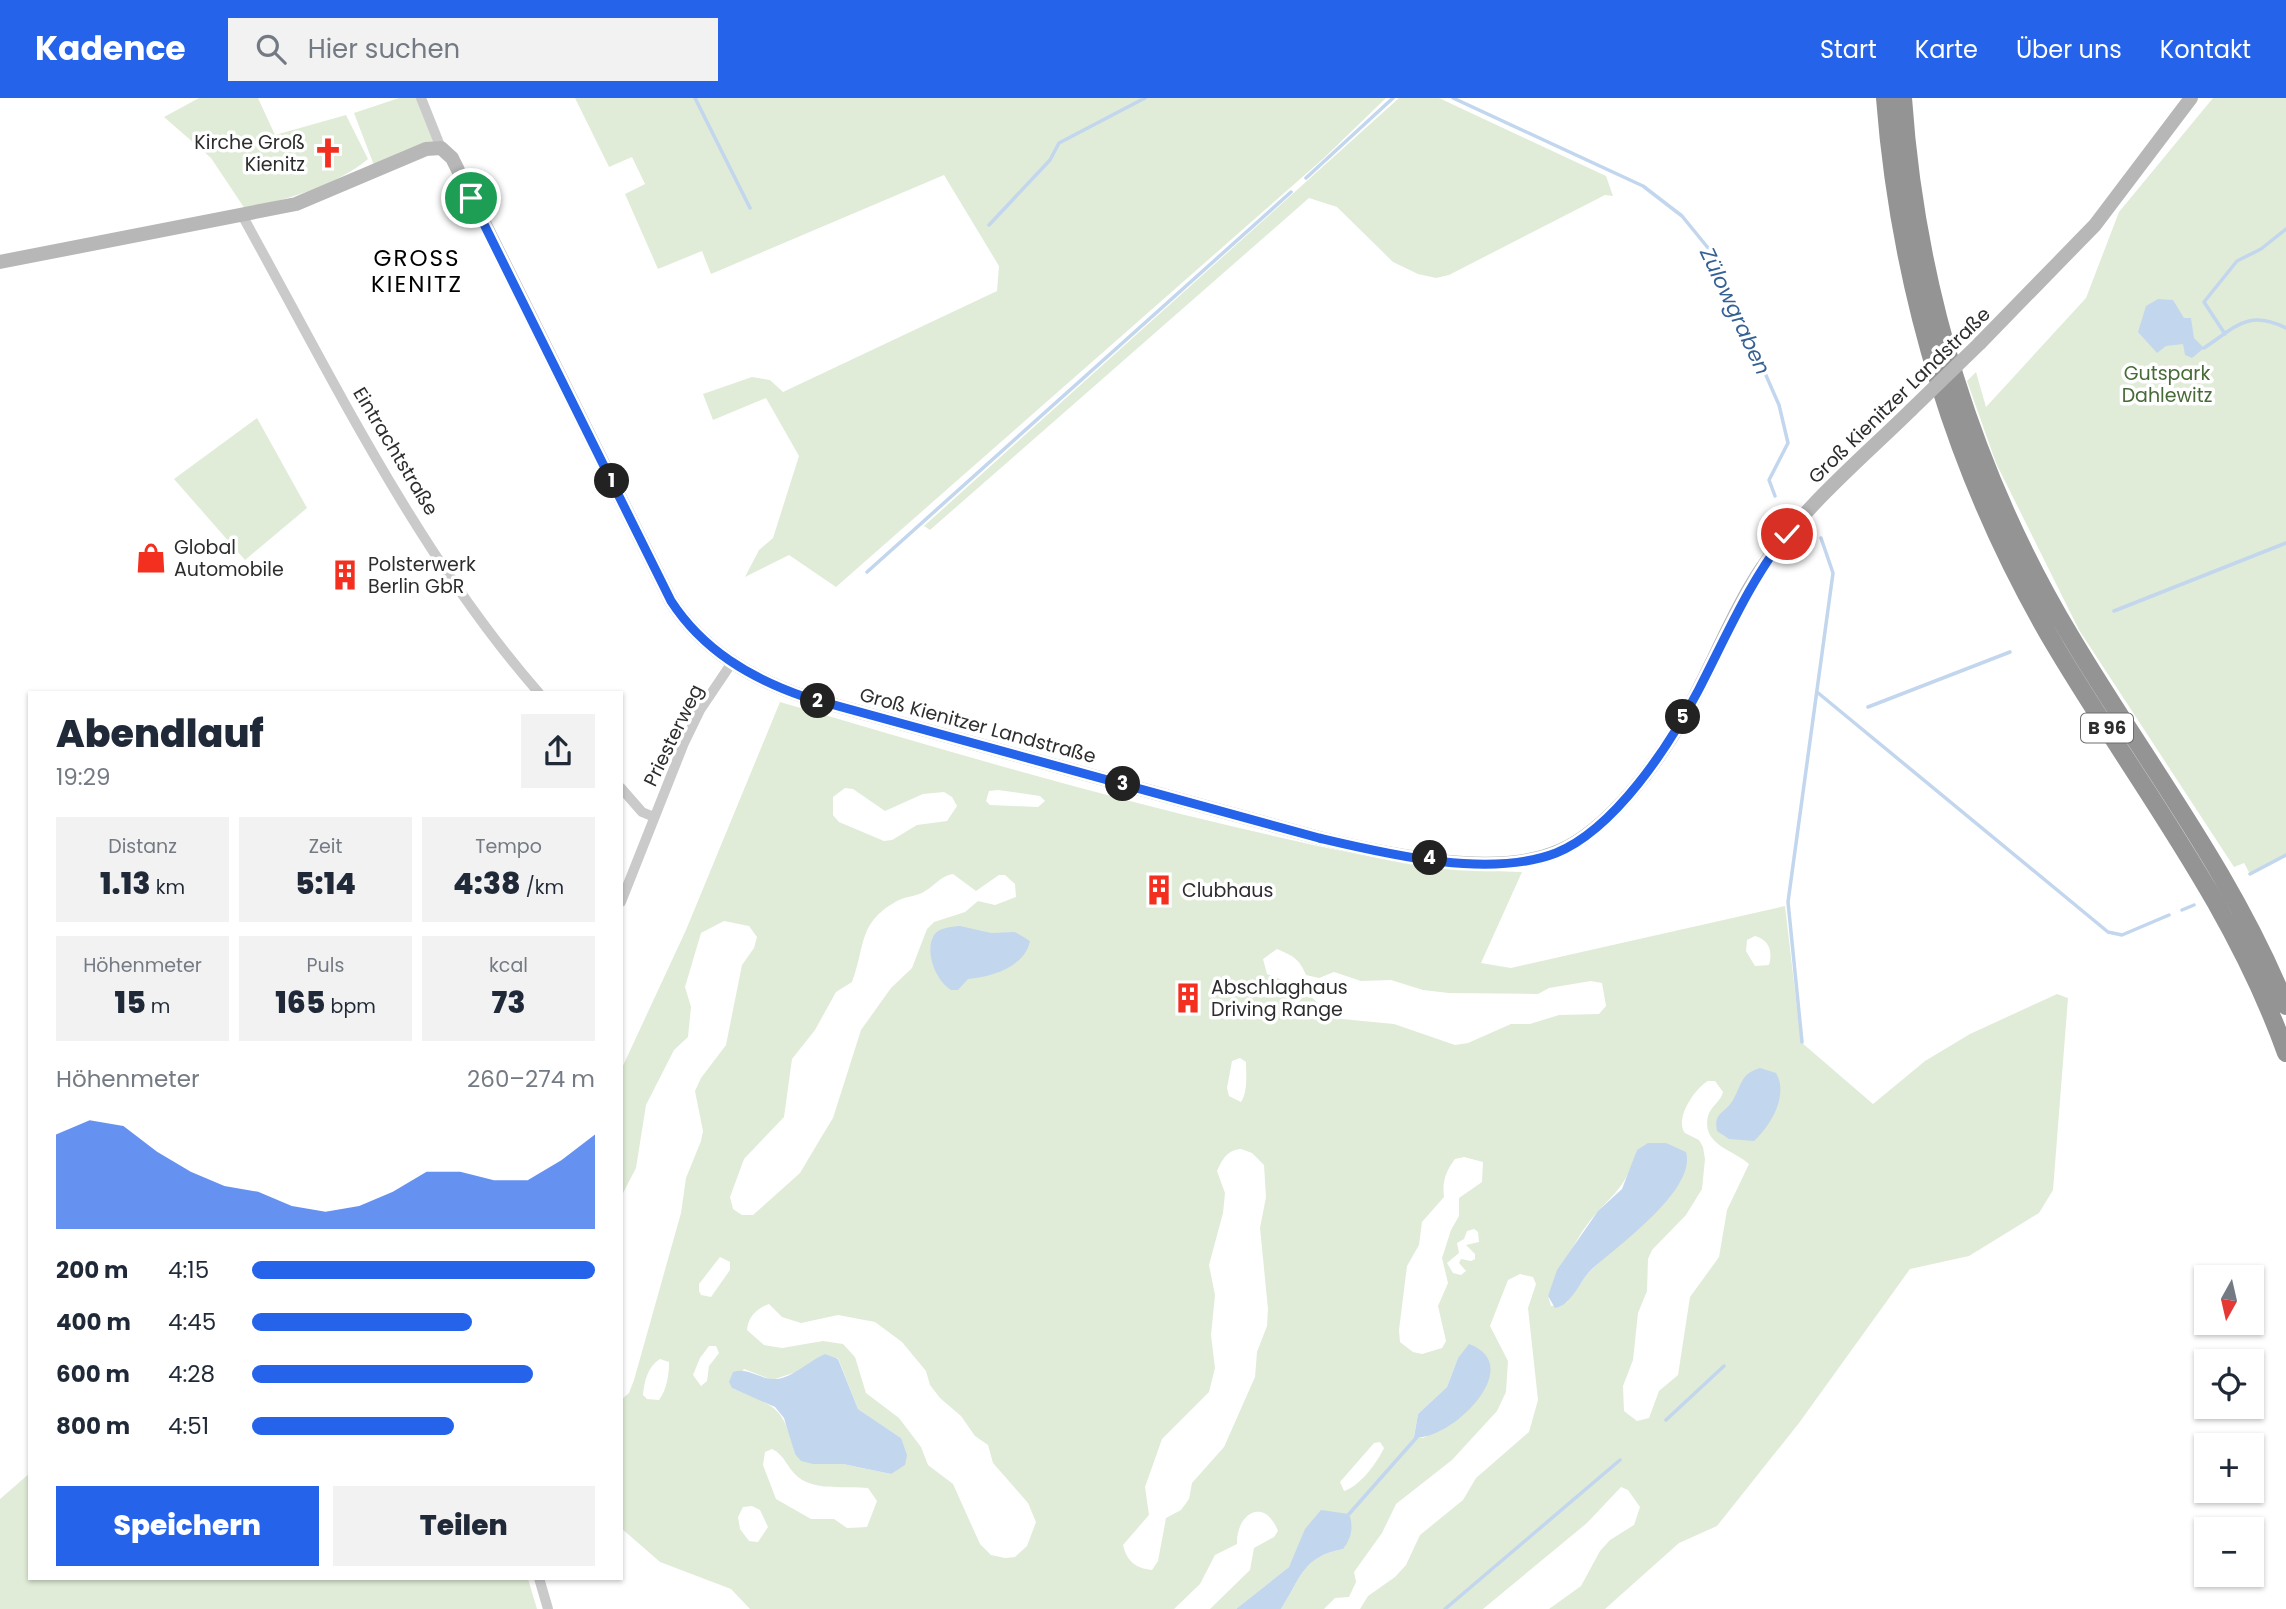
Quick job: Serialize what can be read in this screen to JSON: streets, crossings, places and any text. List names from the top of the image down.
{
  "streets": {
    "highway": ["B 96"],
    "main road": ["Groß Kienitzer Landstraße"],
    "street": ["Eintrachtstraße", "Priesterweg"]
  },
  "crossings": [
    ["Groß Kienitzer Landstraße", "Priesterweg"]
  ],
  "districts": ["GROSS KIENITZ"],
  "water": ["Zülowgraben"],
  "parks": ["Gutspark Dahlewitz"],
  "places": {
    "church": ["Kirche Groß Kienitz"],
    "shop": ["Global Automobile"],
    "building": ["Polsterwerk Berlin GbR", "Clubhaus", "Abschlaghaus Driving Range"]
  },
  "north": "bottom",
  "page": {
    "header": "Kadence",
    "search": "Hier suchen",
    "nav": [
      "Start",
      "Karte",
      "Über uns",
      "Kontakt"
    ],
    "pins": [
      "1",
      "2",
      "5",
      "3",
      "4"
    ],
    "heading": ["Abendlauf", "19:29"],
    "stats": [
      ["Distanz", "1.13 km"],
      ["Zeit", "5:14"],
      ["Tempo", "4:38 /km"],
      ["Höhenmeter", "15 m"],
      ["Puls", "165 bpm"],
      ["kcal", "73"]
    ],
    "chart": ["Höhenmeter", "260–274 m"],
    "list": [
      {
        "name": "200 m",
        "note": "4:15"
      },
      {
        "name": "400 m",
        "note": "4:45"
      },
      {
        "name": "600 m",
        "note": "4:28"
      },
      {
        "name": "800 m",
        "note": "4:51"
      }
    ],
    "map_buttons": ["+", "−"],
    "buttons": ["Speichern", "Teilen"]
  }
}
